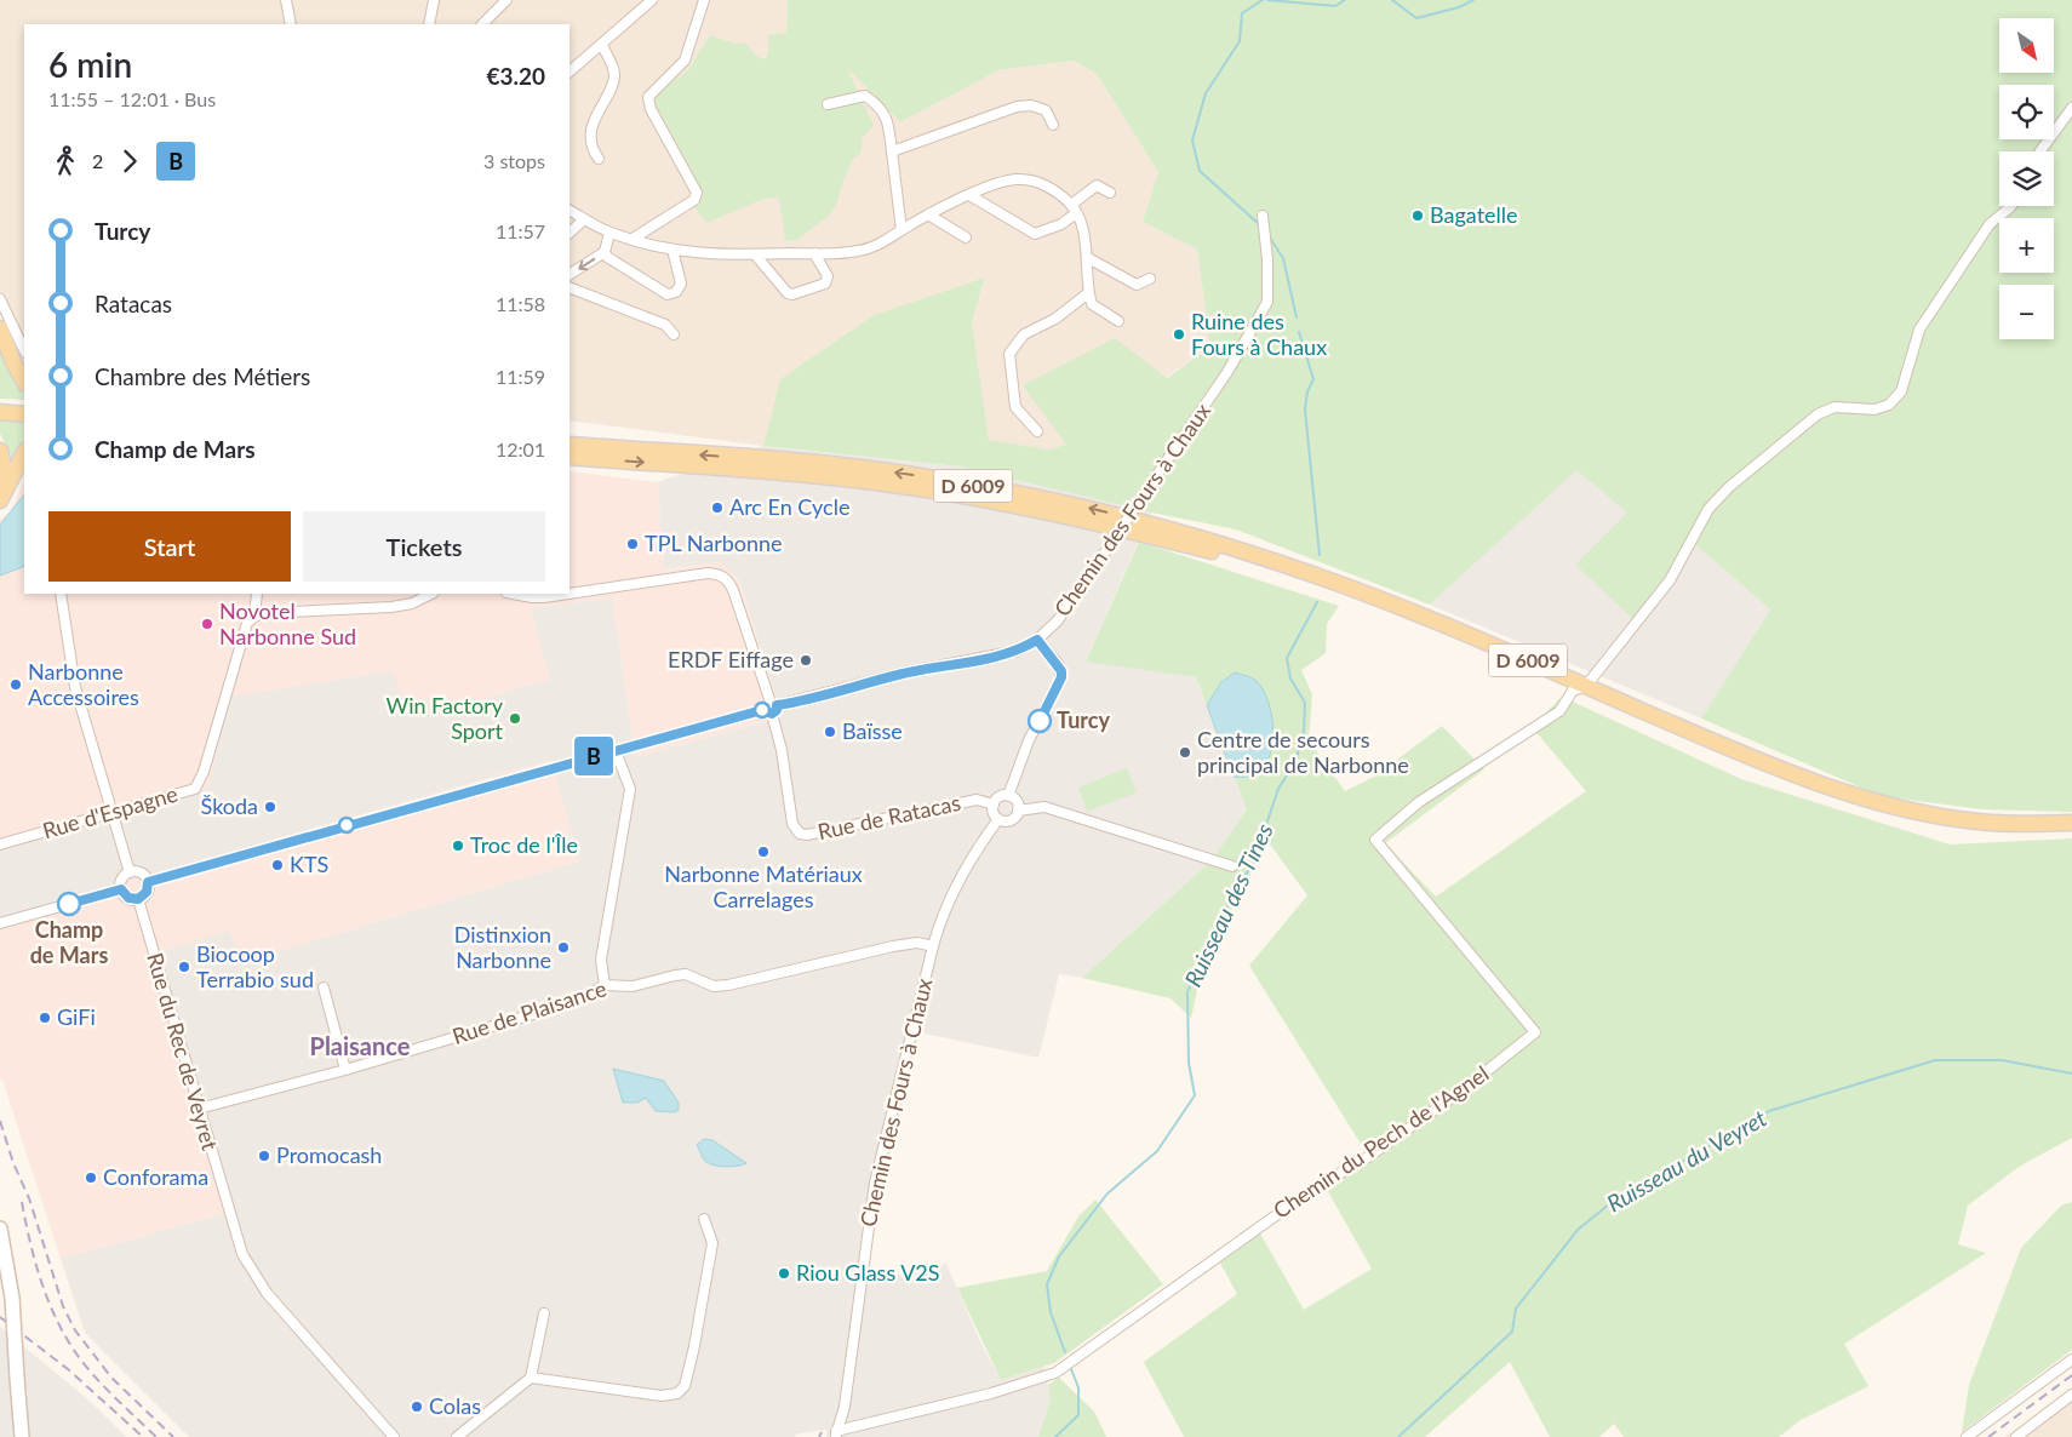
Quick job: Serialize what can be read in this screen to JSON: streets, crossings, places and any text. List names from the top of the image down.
{
  "streets": {
    "main road": ["D 6009"],
    "street": [
      "Chemin des Fours à Chaux",
      "Rue d'Espagne",
      "Rue de Ratacas",
      "Rue de Plaisance",
      "Rue du Rec de Veyret",
      "Chemin du Pech de l'Agnel"
    ]
  },
  "crossings": [
    ["D 6009", "Chemin du Pech de l'Agnel"],
    ["Chemin des Fours à Chaux", "Rue de Ratacas"],
    ["Chemin des Fours à Chaux", "Rue de Plaisance"],
    ["Chemin des Fours à Chaux", "Chemin du Pech de l'Agnel"],
    ["Rue de Plaisance", "Rue du Rec de Veyret"]
  ],
  "districts": ["Plaisance"],
  "water": ["Ruisseau des Tines", "Ruisseau du Veyret"],
  "places": [
    "Bagatelle",
    "Ruine des Fours à Chaux",
    "Arc En Cycle",
    "TPL Narbonne",
    "Novotel Narbonne Sud",
    "ERDF Eiffage",
    "Narbonne Accessoires",
    "Win Factory Sport",
    "Turcy",
    "Baïsse",
    "Centre de secours principal de Narbonne",
    "Škoda",
    "Troc de l'Île",
    "Narbonne Matériaux Carrelages",
    "KTS",
    "Champ de Mars",
    "Distinxion Narbonne",
    "Biocoop Terrabio sud",
    "GiFi",
    "Promocash",
    "Conforama",
    "Riou Glass V2S",
    "Colas"
  ],
  "lines": ["bus line B"],
  "north": "bottom right",
  "page": {
    "on_map": "B",
    "map_buttons": ["+", "−"],
    "heading": ["6 min", "11:55 – 12:01 · Bus", "€3.20"],
    "legs": ["2", "B", "3 stops"],
    "list": [
      {
        "name": "Turcy",
        "value": "11:57"
      },
      {
        "name": "Ratacas",
        "value": "11:58"
      },
      {
        "name": "Chambre des Métiers",
        "value": "11:59"
      },
      {
        "name": "Champ de Mars",
        "value": "12:01"
      }
    ],
    "buttons": ["Start", "Tickets"]
  }
}
